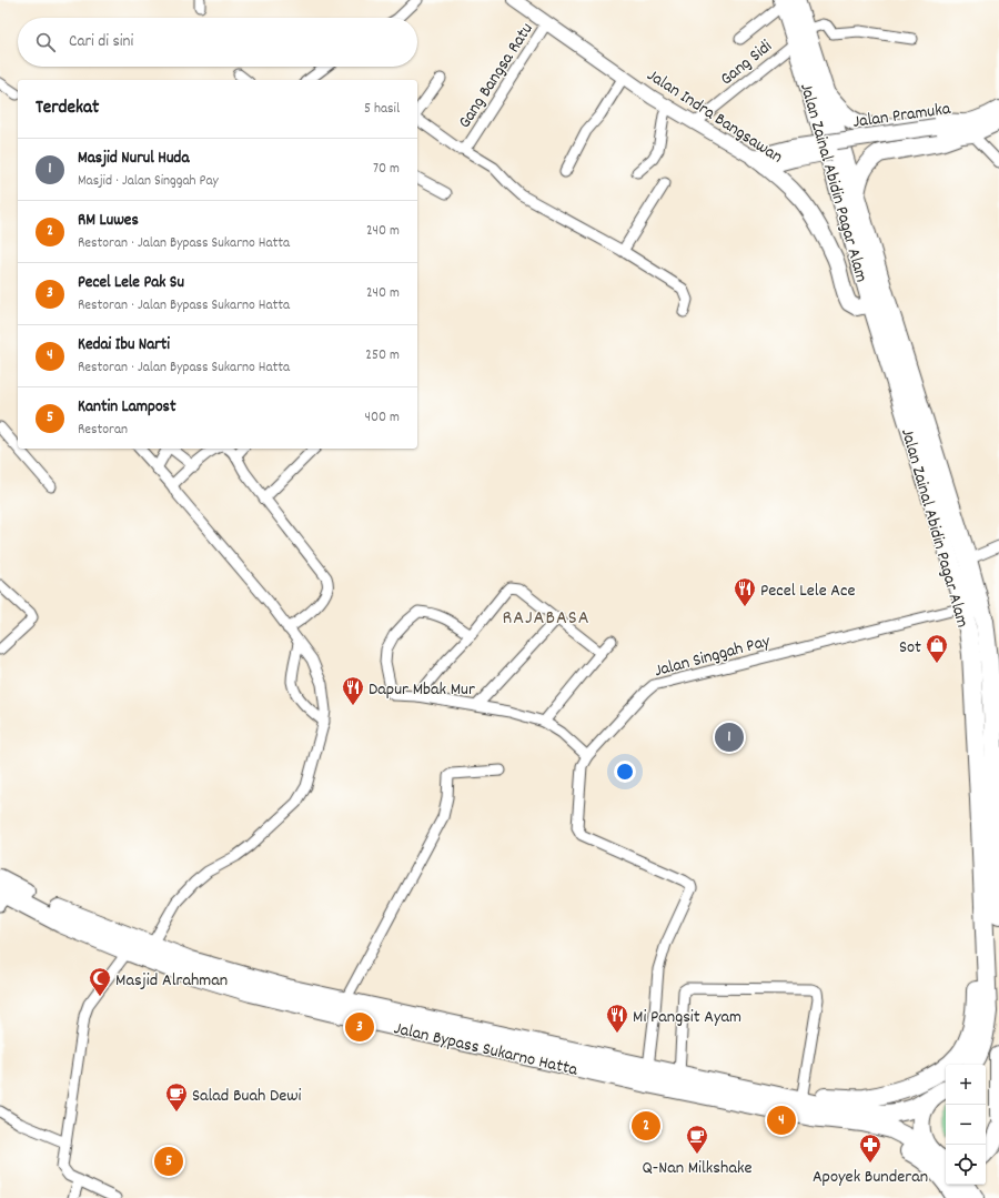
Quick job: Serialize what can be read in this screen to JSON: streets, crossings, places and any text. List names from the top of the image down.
{
  "streets": {
    "highway": ["Jalan Zainal Abidin Pagar Alam", "Jalan Bypass Sukarno Hatta"],
    "main road": ["Jalan Pramuka", "Jalan Indra Bangsawan"],
    "street": ["Gang Sidi", "Gang Bangsa Ratu", "Jalan Singgah Pay"]
  },
  "crossings": [
    ["Gang Sidi", "Jalan Indra Bangsawan"],
    ["Gang Sidi", "Jalan Zainal Abidin Pagar Alam"],
    ["Gang Bangsa Ratu", "Jalan Indra Bangsawan"],
    ["Jalan Pramuka", "Jalan Indra Bangsawan"],
    ["Jalan Indra Bangsawan", "Jalan Zainal Abidin Pagar Alam"],
    ["Jalan Zainal Abidin Pagar Alam", "Jalan Singgah Pay"],
    ["Jalan Singgah Pay", "Jalan Bypass Sukarno Hatta"]
  ],
  "districts": ["RAJABASA"],
  "places": {
    "restaurant": ["Pecel Lele Ace", "Dapur Mbak Mur", "Mi Pangsit Ayam"],
    "shop": ["Sot"],
    "mosque": ["Masjid Alrahman"],
    "cafe": ["Salad Buah Dewi", "Q-Nan Milkshake"],
    "pharmacy": ["Apoyek Bunderan"]
  },
  "page": {
    "search": "Cari di sini",
    "heading": ["Terdekat", "5 hasil"],
    "list": [
      {
        "mark": "1",
        "name": "Masjid Nurul Huda",
        "note": "Masjid · Jalan Singgah Pay",
        "value": "70 m"
      },
      {
        "mark": "2",
        "name": "RM Luwes",
        "note": "Restoran · Jalan Bypass Sukarno Hatta",
        "value": "240 m"
      },
      {
        "mark": "3",
        "name": "Pecel Lele Pak Su",
        "note": "Restoran · Jalan Bypass Sukarno Hatta",
        "value": "240 m"
      },
      {
        "mark": "4",
        "name": "Kedai Ibu Narti",
        "note": "Restoran · Jalan Bypass Sukarno Hatta",
        "value": "250 m"
      },
      {
        "mark": "5",
        "name": "Kantin Lampost",
        "note": "Restoran",
        "value": "400 m"
      }
    ],
    "pins": [
      "1",
      "3",
      "4",
      "2",
      "5"
    ],
    "map_buttons": ["+", "−"]
  }
}
